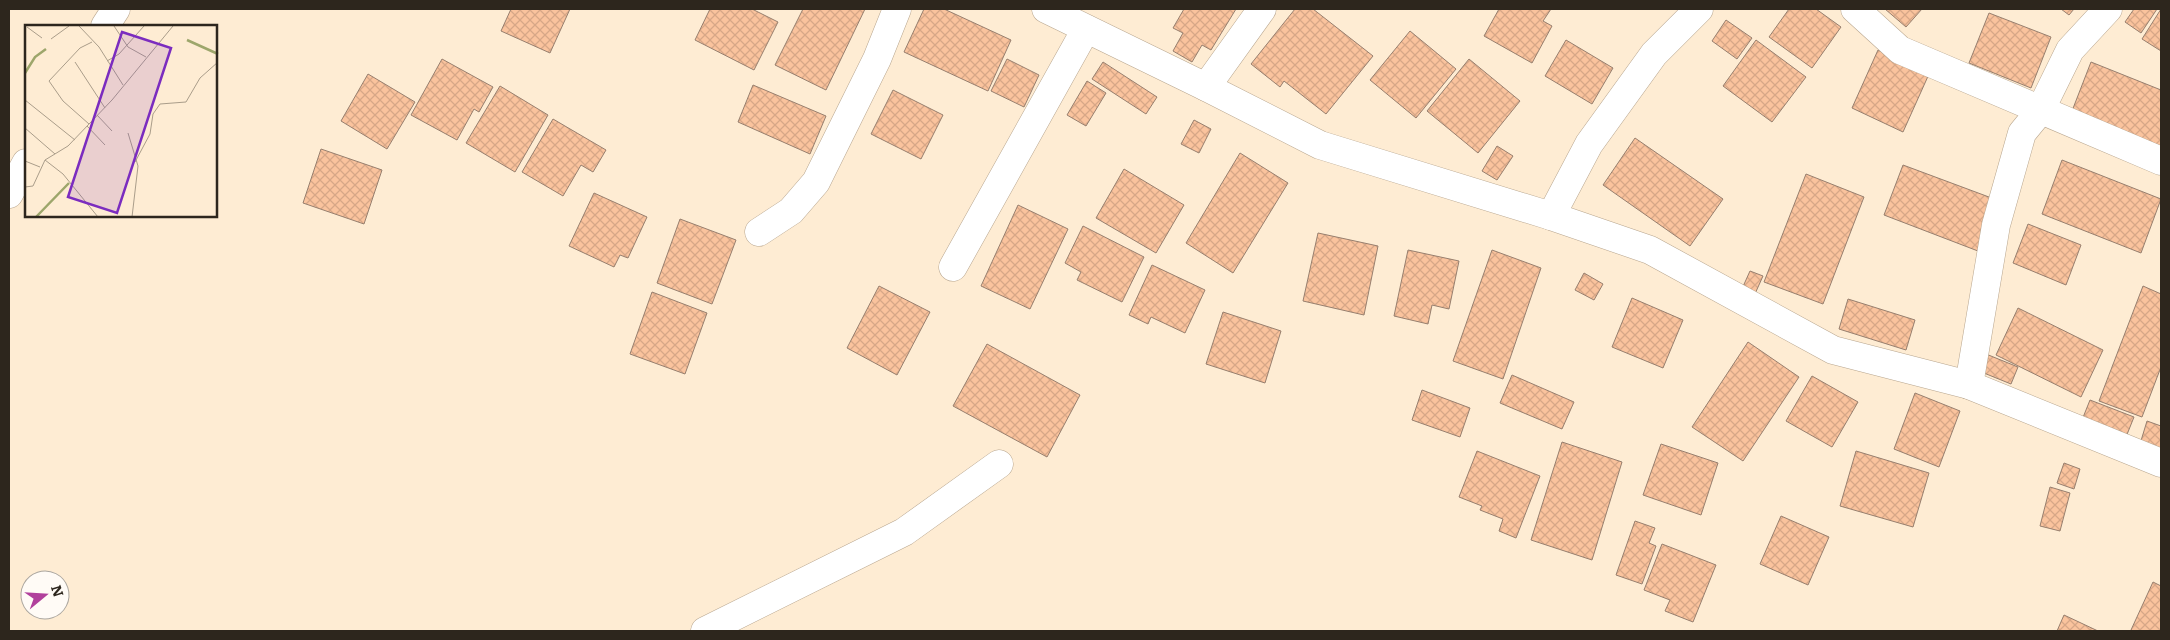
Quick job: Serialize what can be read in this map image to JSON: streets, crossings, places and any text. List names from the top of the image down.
{
  "north": "right"
}
